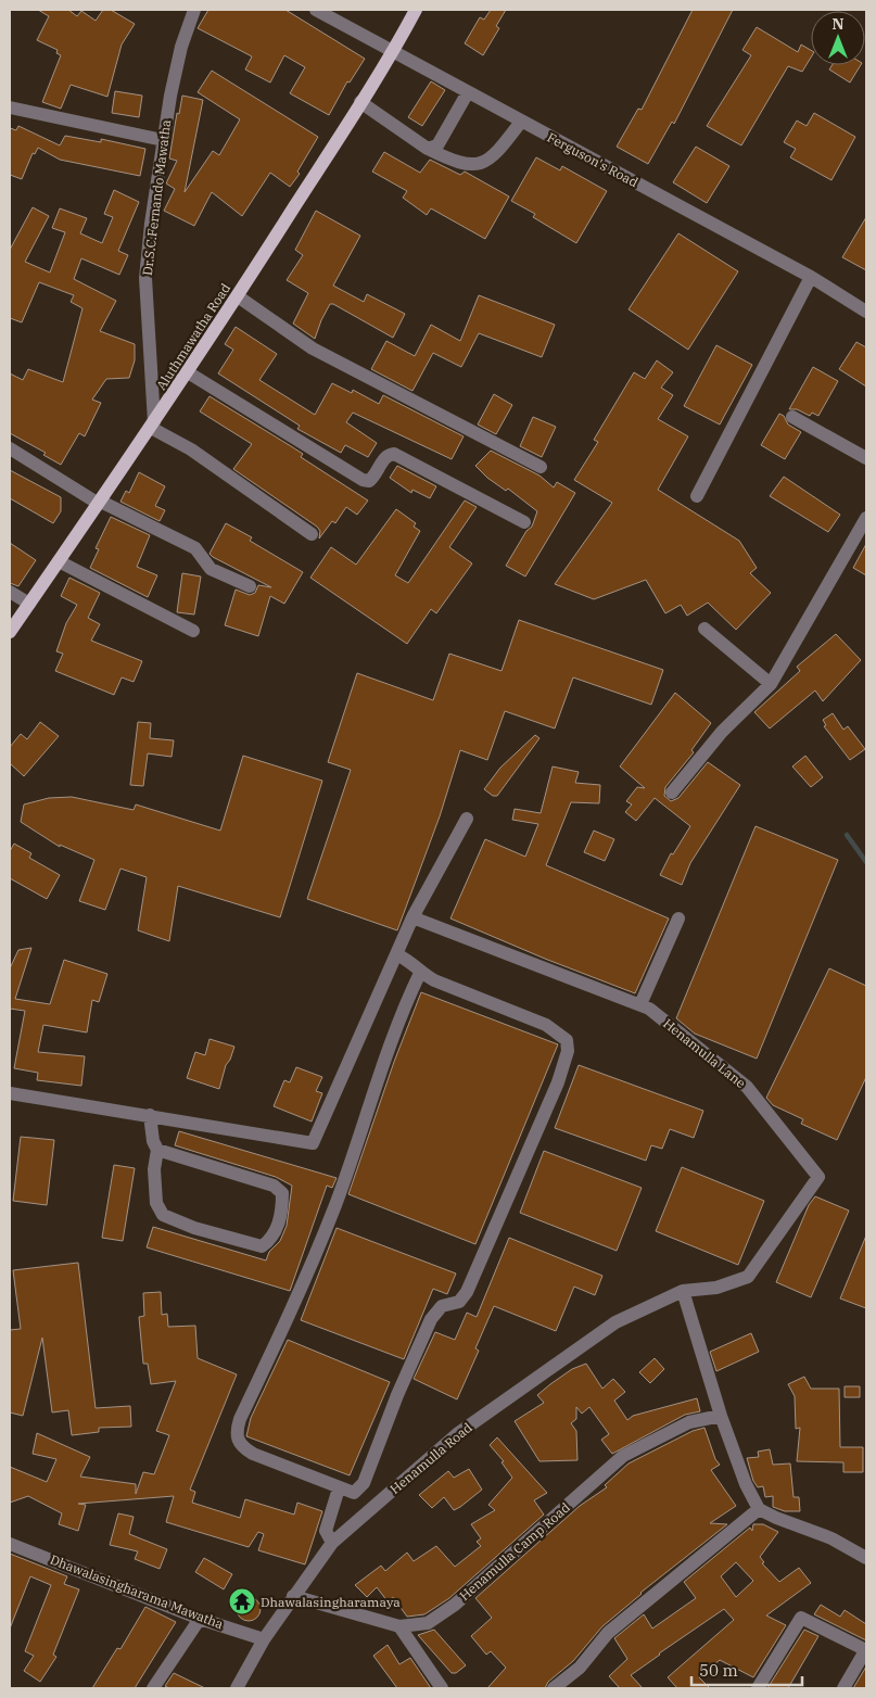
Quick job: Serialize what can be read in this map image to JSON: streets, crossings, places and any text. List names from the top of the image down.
{
  "streets": {
    "main road": ["Aluthmawatha Road"],
    "street": [
      "Ferguson's Road",
      "Dr.S.C.Fernando Mawatha",
      "Henamulla Lane",
      "Henamulla Road",
      "Henamulla Camp Road",
      "Dhawalasingharama Mawatha"
    ]
  },
  "crossings": [
    ["Ferguson's Road", "Aluthmawatha Road"],
    ["Dr.S.C.Fernando Mawatha", "Aluthmawatha Road"],
    ["Henamulla Lane", "Henamulla Road"],
    ["Henamulla Road", "Henamulla Camp Road"],
    ["Henamulla Road", "Dhawalasingharama Mawatha"]
  ],
  "places": {
    "temple": ["Dhawalasingharamaya"]
  },
  "scale_bar": "50 m",
  "north": "top"
}
